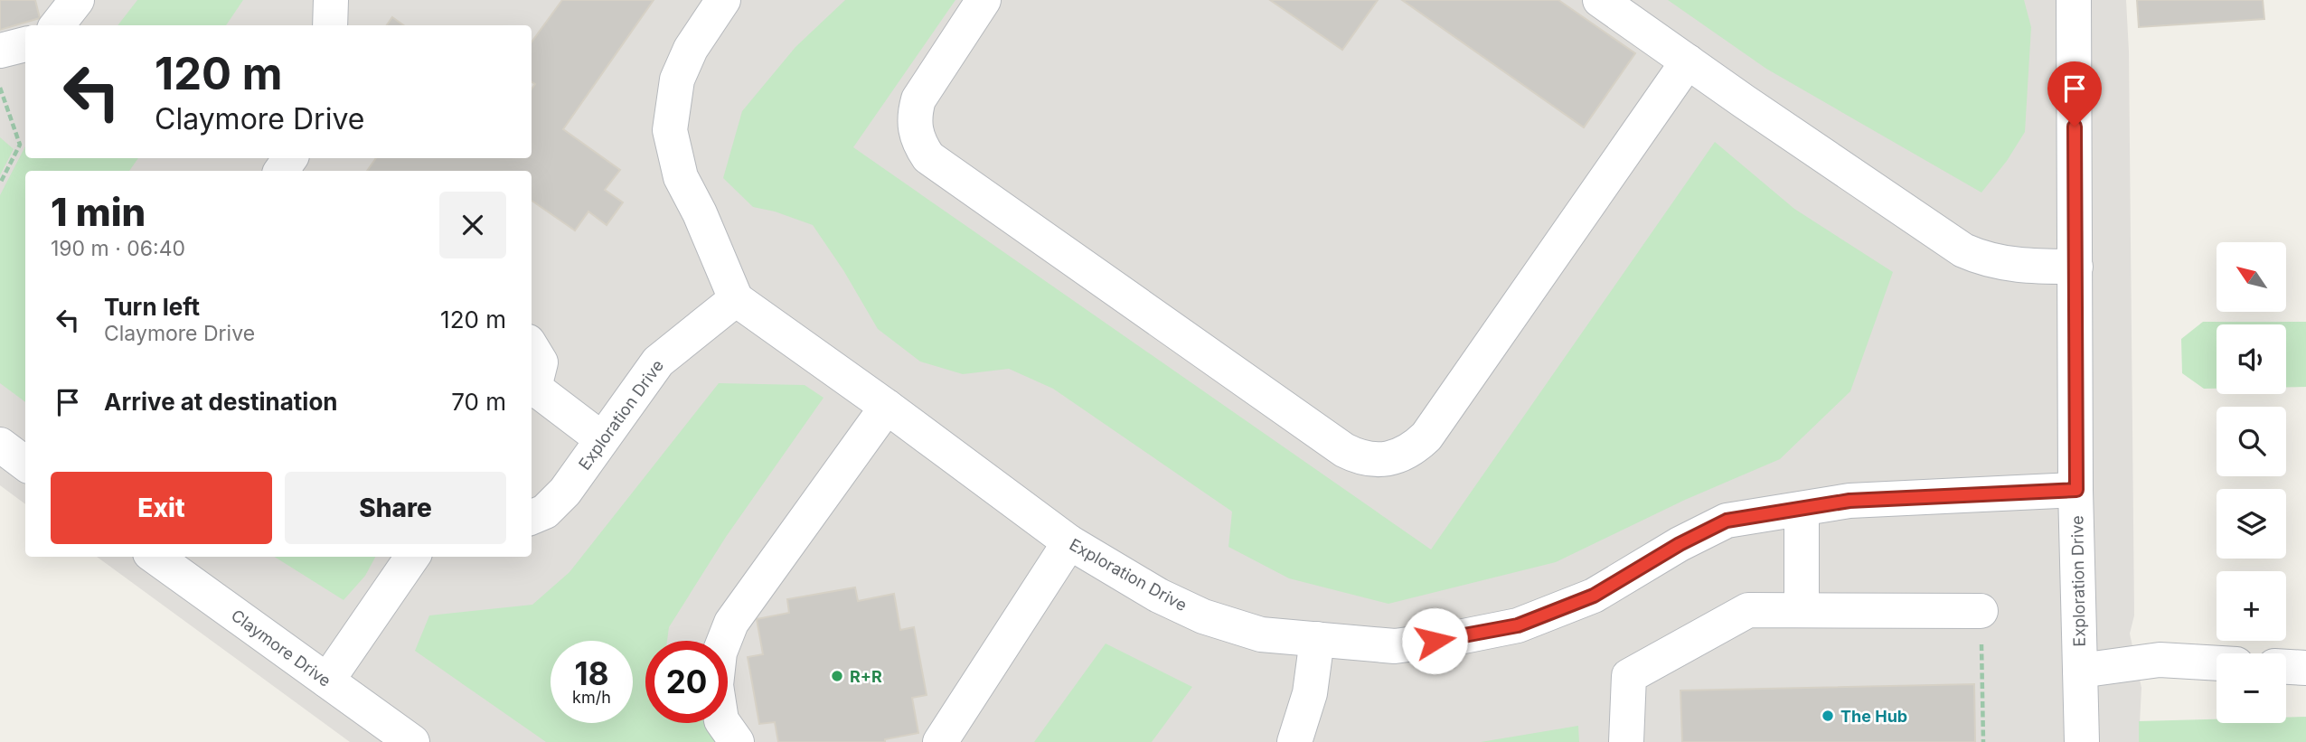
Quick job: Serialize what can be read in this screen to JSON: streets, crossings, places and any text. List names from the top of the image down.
{
  "streets": {
    "street": ["Exploration Drive", "Claymore Drive"]
  },
  "places": ["R+R", "The Hub"],
  "north": "top left",
  "page": {
    "turn": ["120 m", "Claymore Drive"],
    "heading": ["1 min", "190 m · 06:40"],
    "map_buttons": ["+", "−"],
    "list": [
      {
        "name": "Turn left",
        "note": "Claymore Drive",
        "value": "120 m"
      },
      {
        "name": "Arrive at destination",
        "value": "70 m"
      }
    ],
    "buttons": ["Exit", "Share"],
    "speed": "18 km/h",
    "limit": "20"
  }
}
